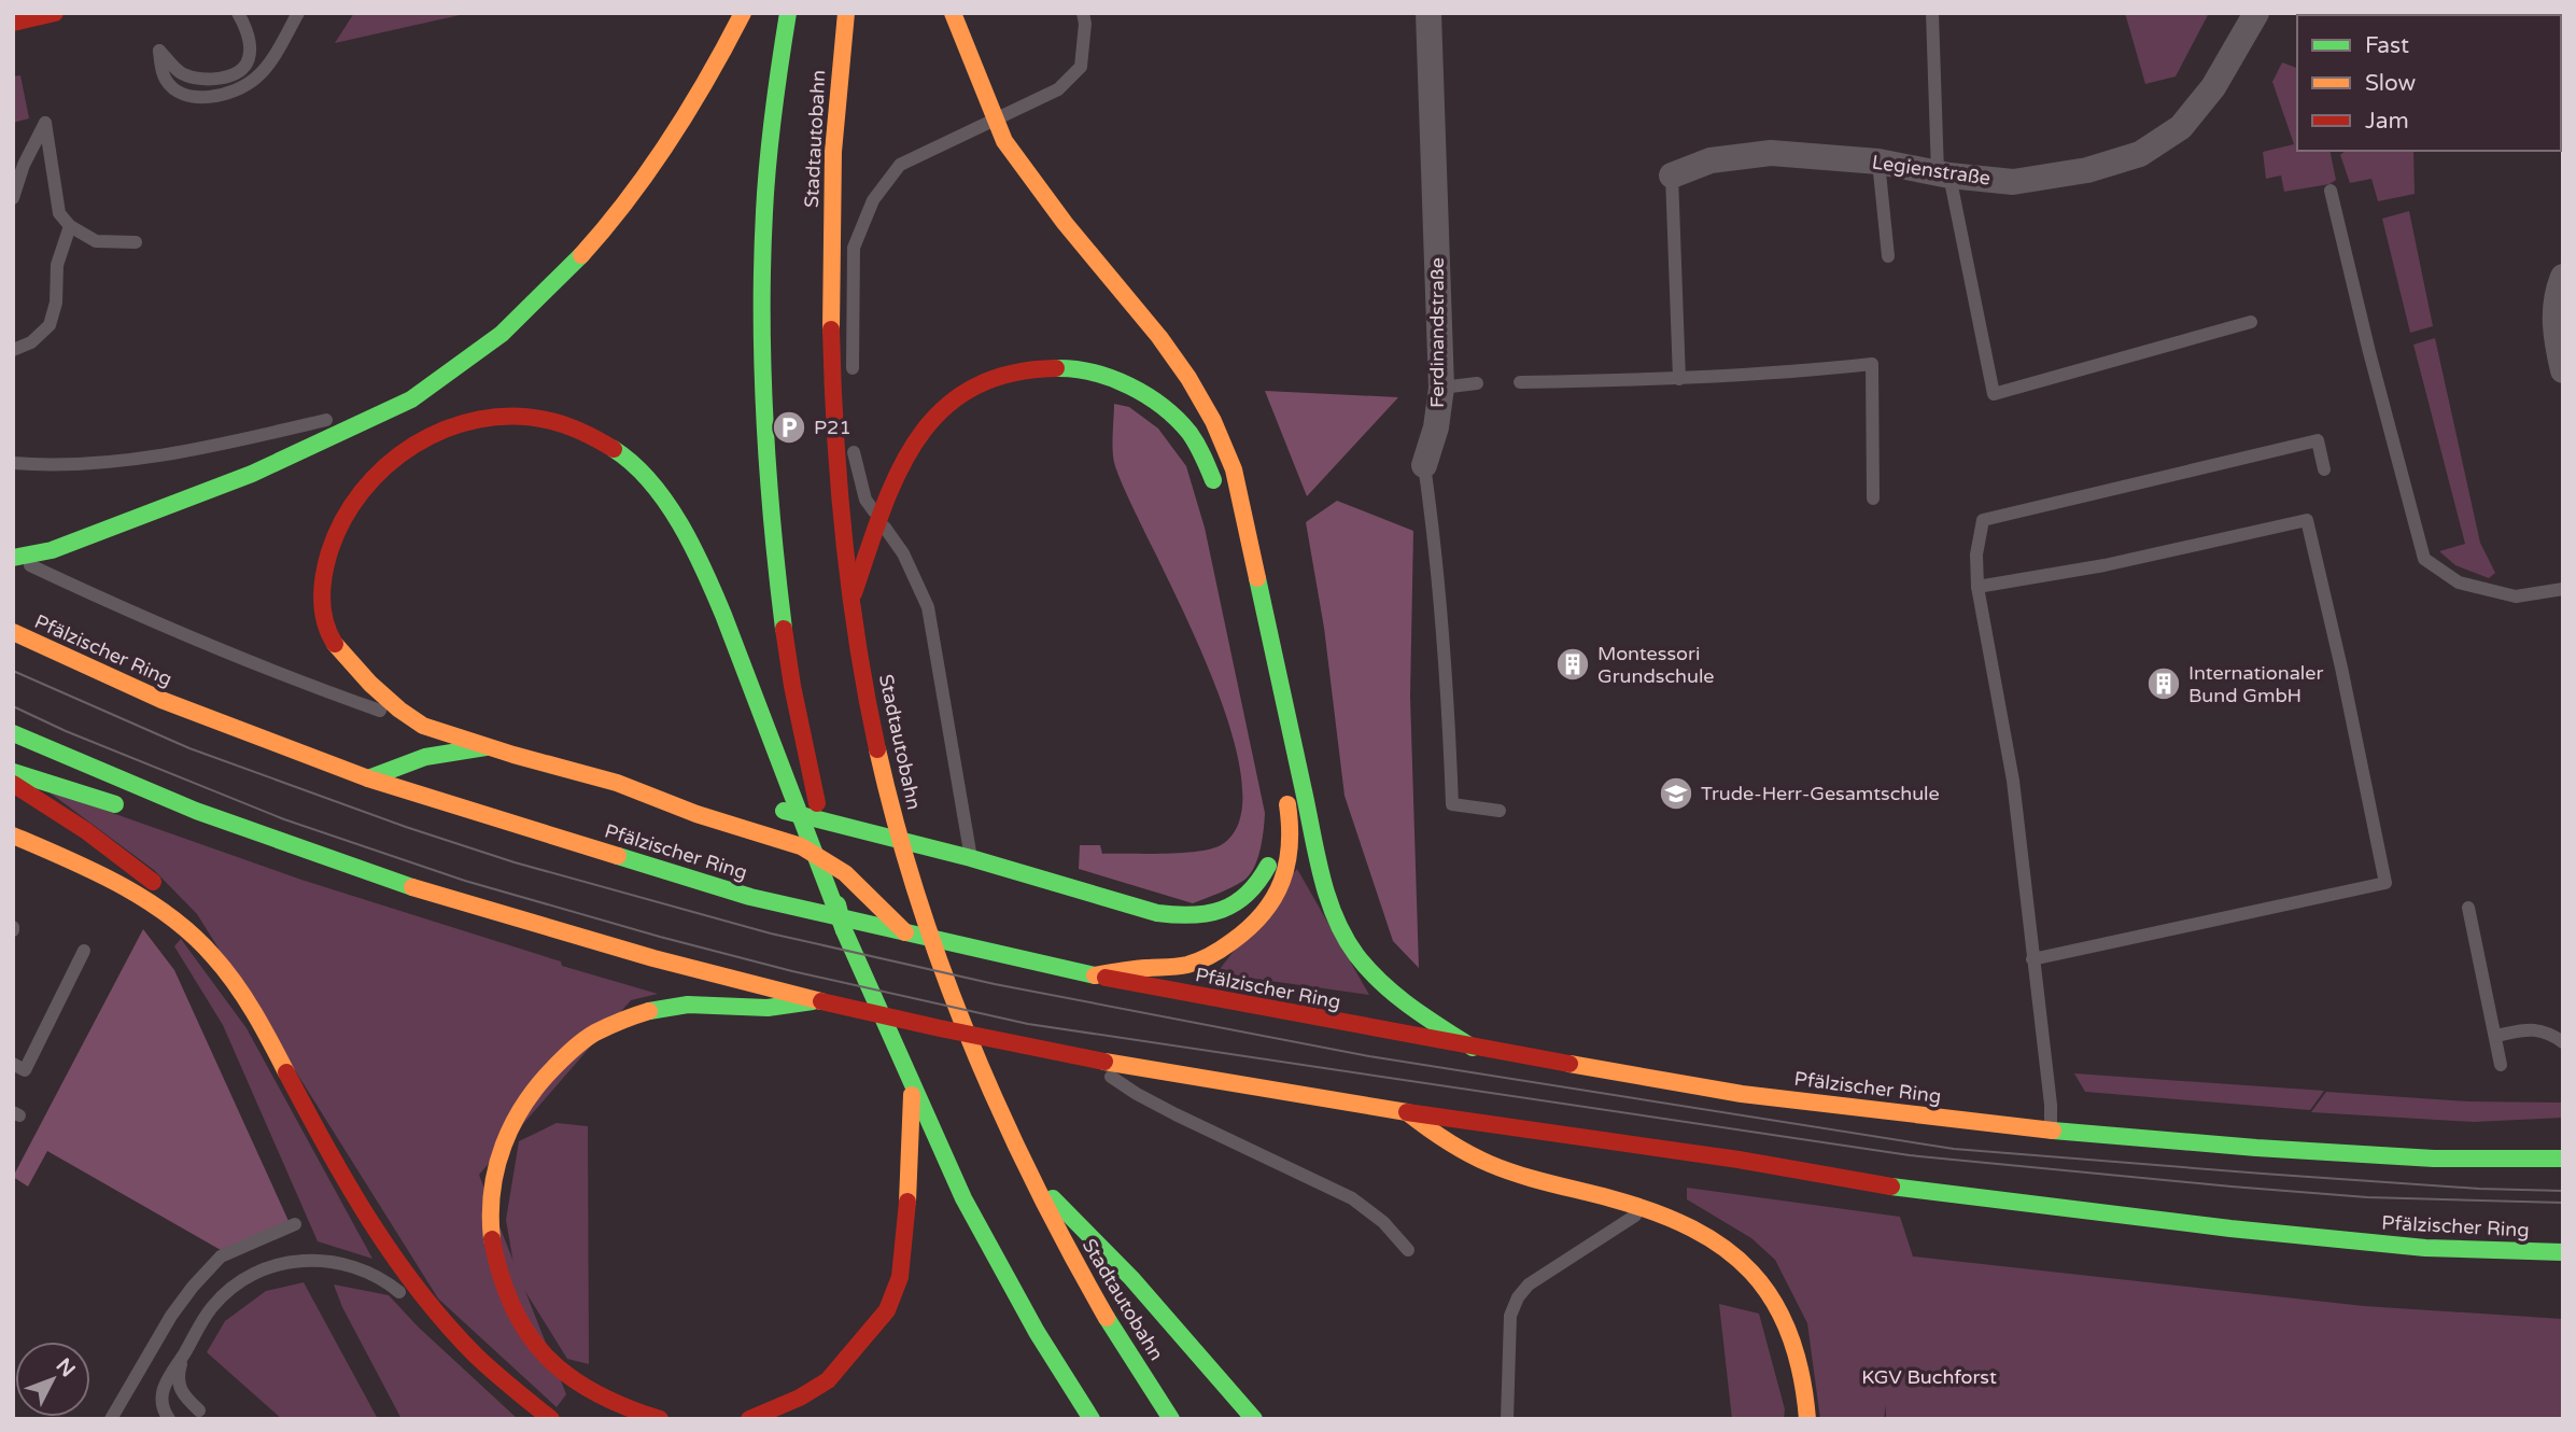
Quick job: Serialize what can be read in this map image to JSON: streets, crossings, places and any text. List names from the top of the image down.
{
  "streets": {
    "main road": ["Stadtautobahn", "Pfälzischer Ring"],
    "street": ["Legienstraße", "Ferdinandstraße"]
  },
  "parks": ["KGV Buchforst"],
  "places": {
    "parking": ["P21"],
    "building": ["Montessori Grundschule", "Internationaler Bund GmbH"],
    "school or university": ["Trude-Herr-Gesamtschule"]
  },
  "legend": ["Fast", "Slow", "Jam"],
  "north": "top right"
}
